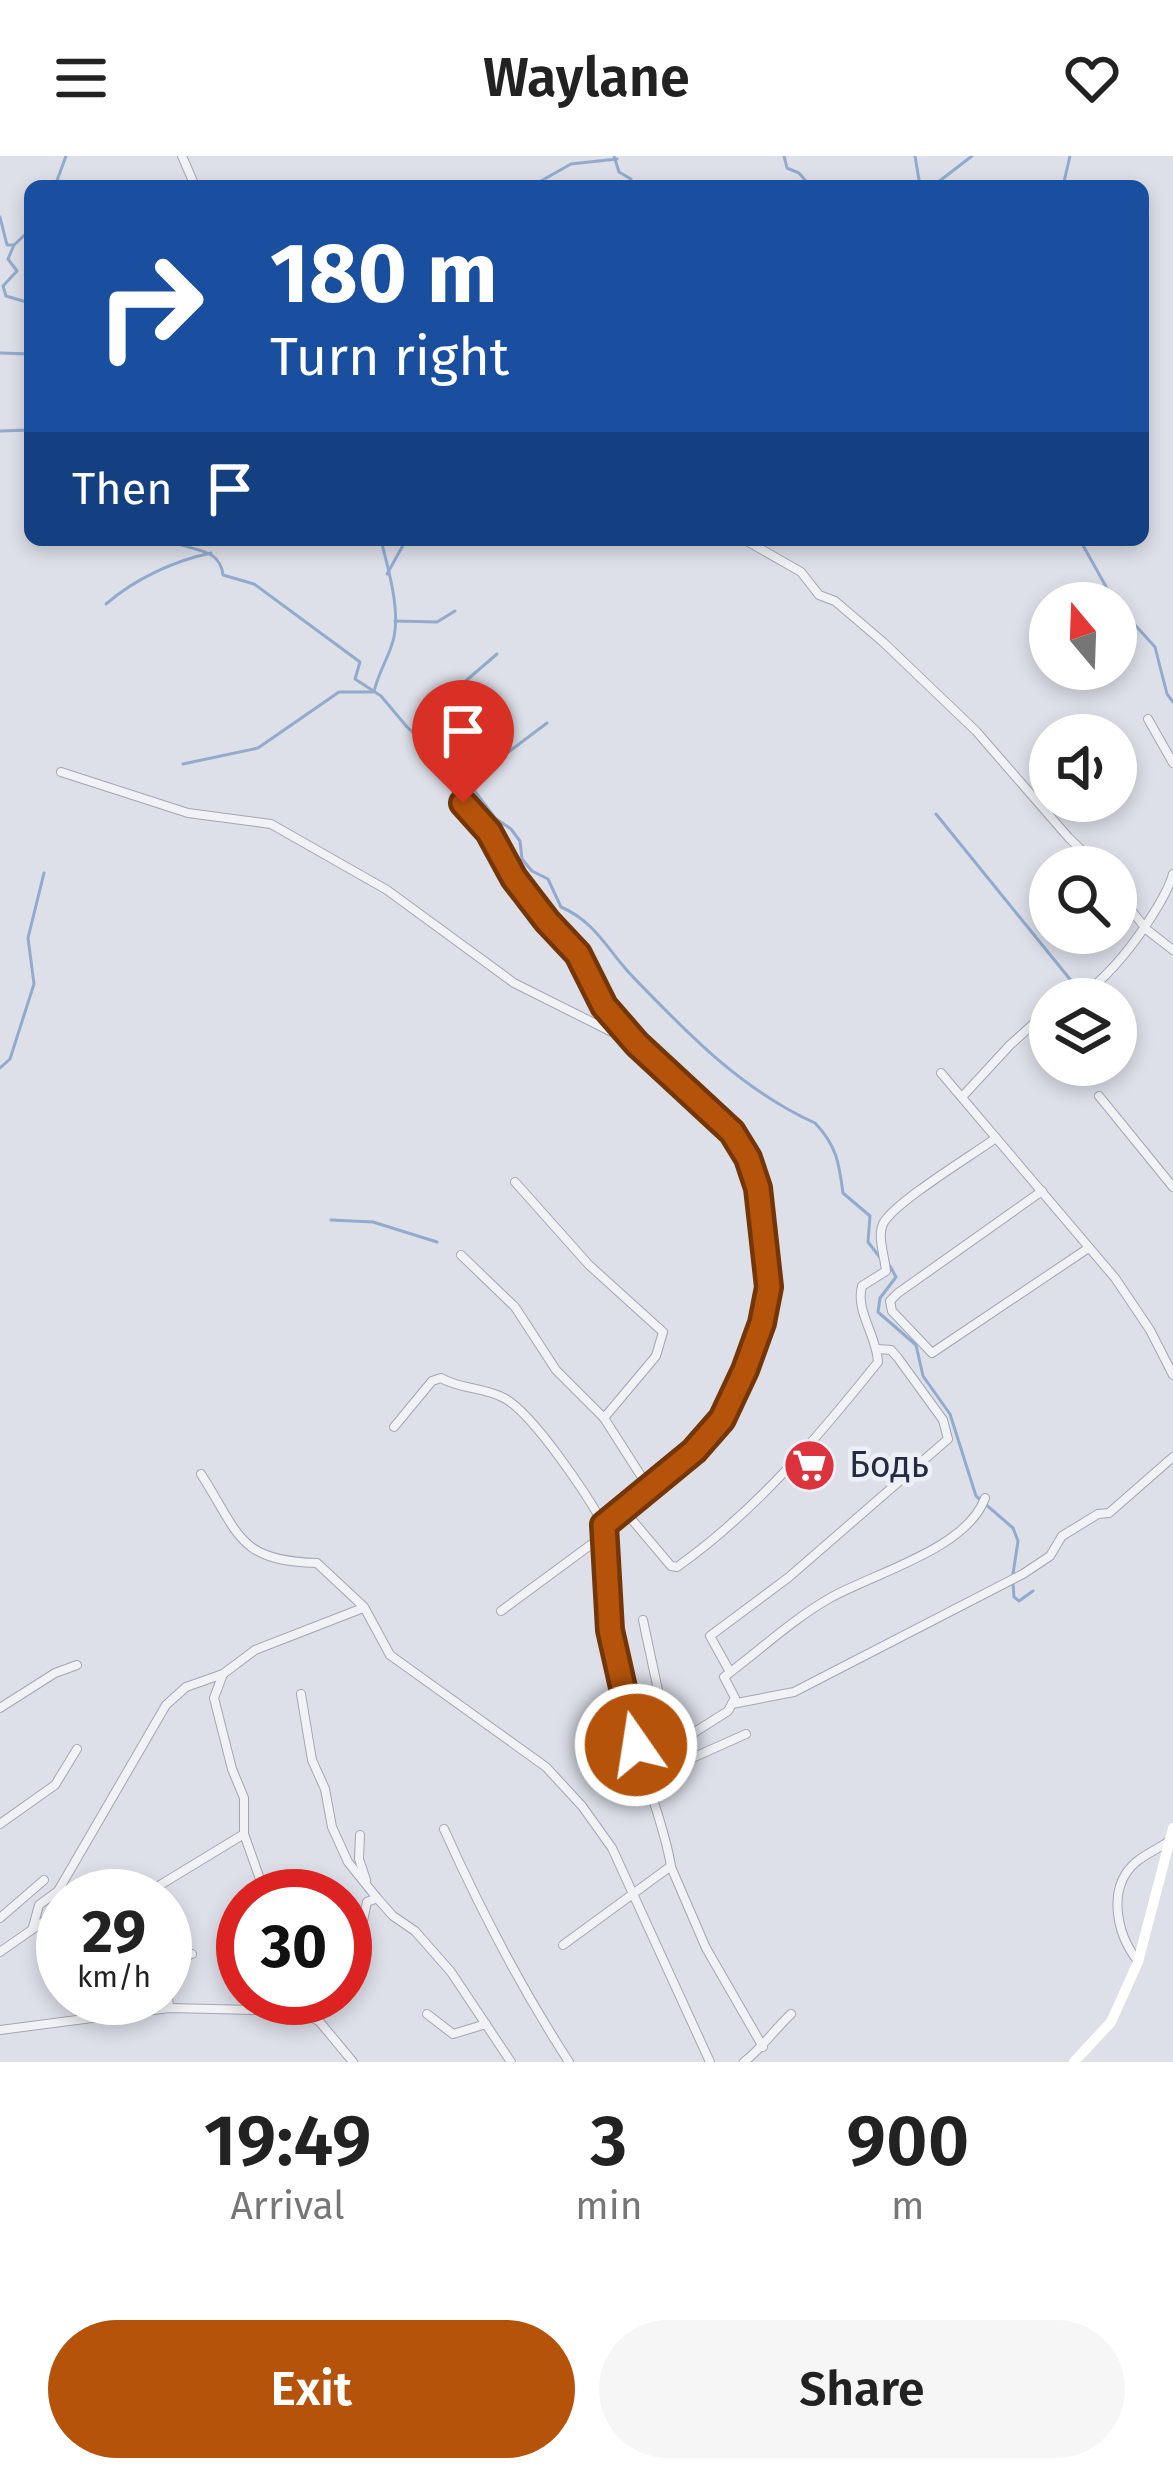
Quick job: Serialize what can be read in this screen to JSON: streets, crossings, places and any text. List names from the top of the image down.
{
  "places": {
    "supermarket": ["Бодь"]
  },
  "north": "top",
  "page": {
    "header": "Waylane",
    "turn": ["180 m", "Turn right"],
    "then": "Then",
    "speed": "29 km/h",
    "limit": "30",
    "eta": [
      "19:49",
      "Arrival",
      "3",
      "min",
      "900",
      "m"
    ],
    "buttons": ["Exit", "Share"]
  }
}
